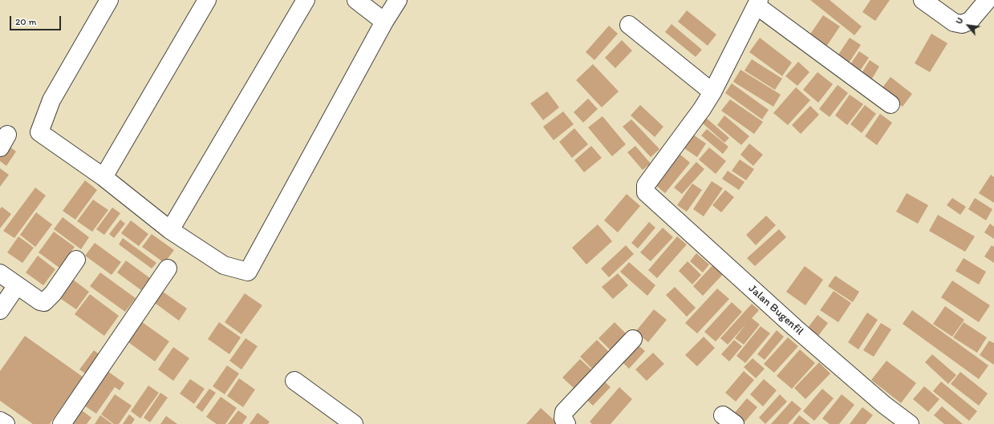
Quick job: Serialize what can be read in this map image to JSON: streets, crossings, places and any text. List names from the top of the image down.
{
  "streets": {
    "street": ["Jalan Bugenfil"]
  },
  "scale_bar": "20 m",
  "north": "top left"
}
